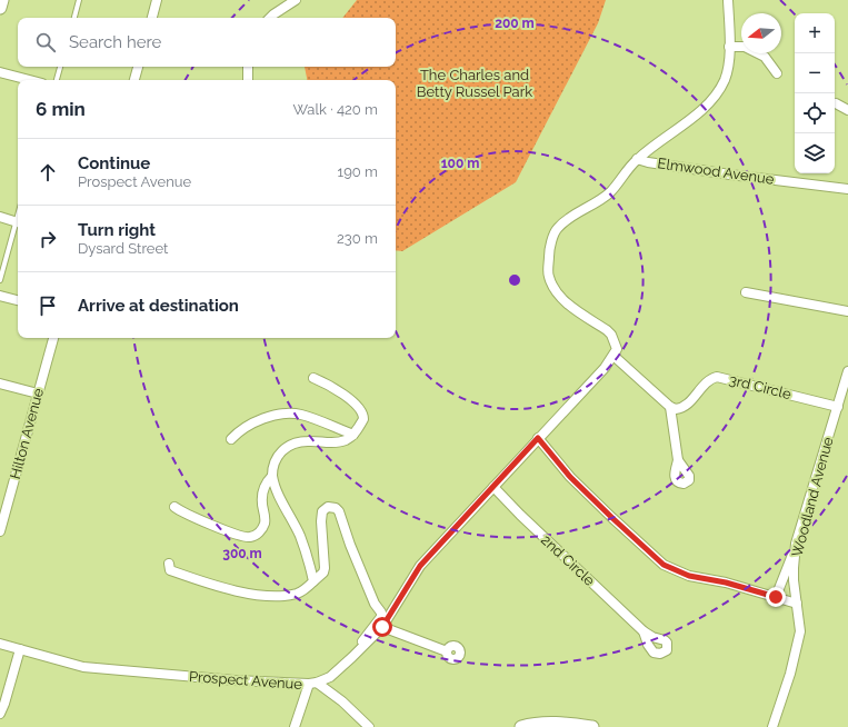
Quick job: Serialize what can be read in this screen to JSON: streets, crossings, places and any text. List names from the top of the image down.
{
  "streets": {
    "street": [
      "Elmwood Avenue",
      "3rd Circle",
      "Hilton Avenue",
      "Woodland Avenue",
      "2nd Circle",
      "Prospect Avenue"
    ]
  },
  "crossings": [
    ["3rd Circle", "Woodland Avenue"],
    ["2nd Circle", "Prospect Avenue"]
  ],
  "parks": ["The Charles and Betty Russel Park"],
  "north": "left",
  "page": {
    "map_buttons": ["+", "−"],
    "search": "Search here",
    "heading": ["6 min", "Walk · 420 m"],
    "list": [
      ["Continue", "Prospect Avenue", "190 m"],
      ["Turn right", "Dysard Street", "230 m"],
      "Arrive at destination"
    ]
  },
  "rings": ["200 m", "100 m", "300 m"]
}
